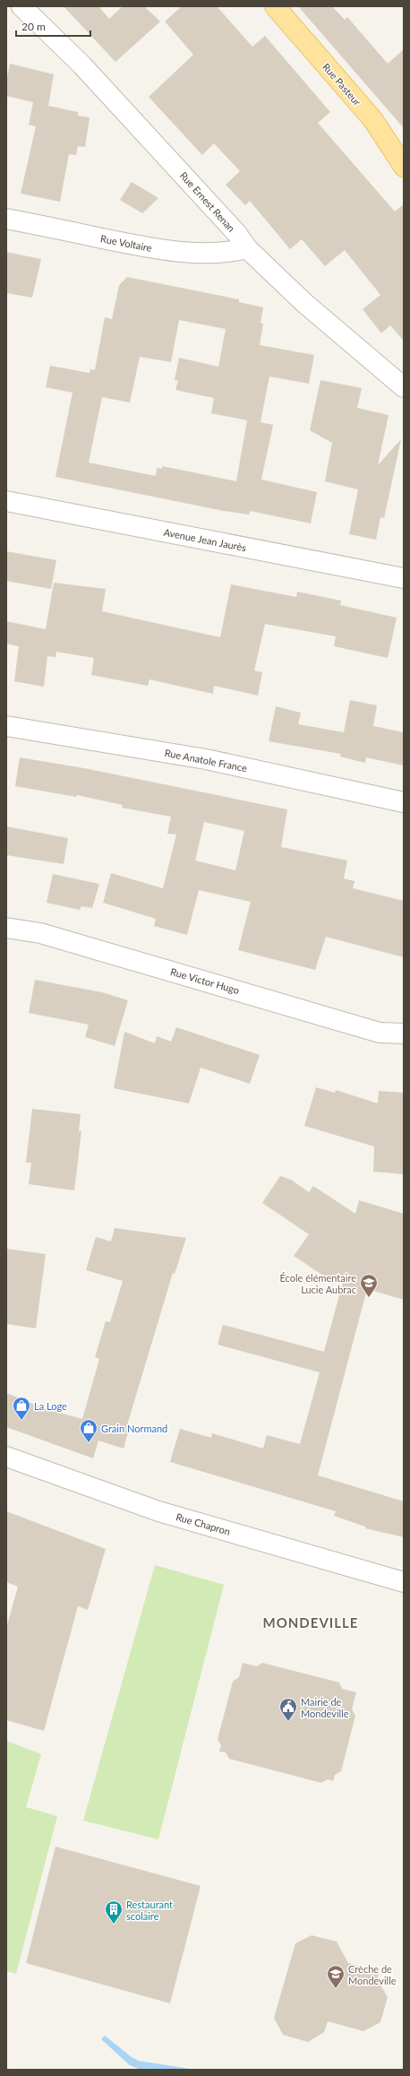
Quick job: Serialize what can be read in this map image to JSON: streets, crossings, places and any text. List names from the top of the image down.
{
  "streets": {
    "main road": ["Rue Pasteur"],
    "street": [
      "Rue Ernest Renan",
      "Rue Voltaire",
      "Avenue Jean Jaurès",
      "Rue Anatole France",
      "Rue Victor Hugo",
      "Rue Chapron"
    ]
  },
  "crossings": [
    ["Rue Ernest Renan", "Rue Voltaire"]
  ],
  "districts": ["MONDEVILLE"],
  "places": {
    "school or university": ["École élémentaire Lucie Aubrac", "Crèche de Mondeville"],
    "shop": ["La Loge", "Grain Normand"],
    "public building": ["Mairie de Mondeville"],
    "building": ["Restaurant scolaire"]
  },
  "scale_bar": "20 m"
}
